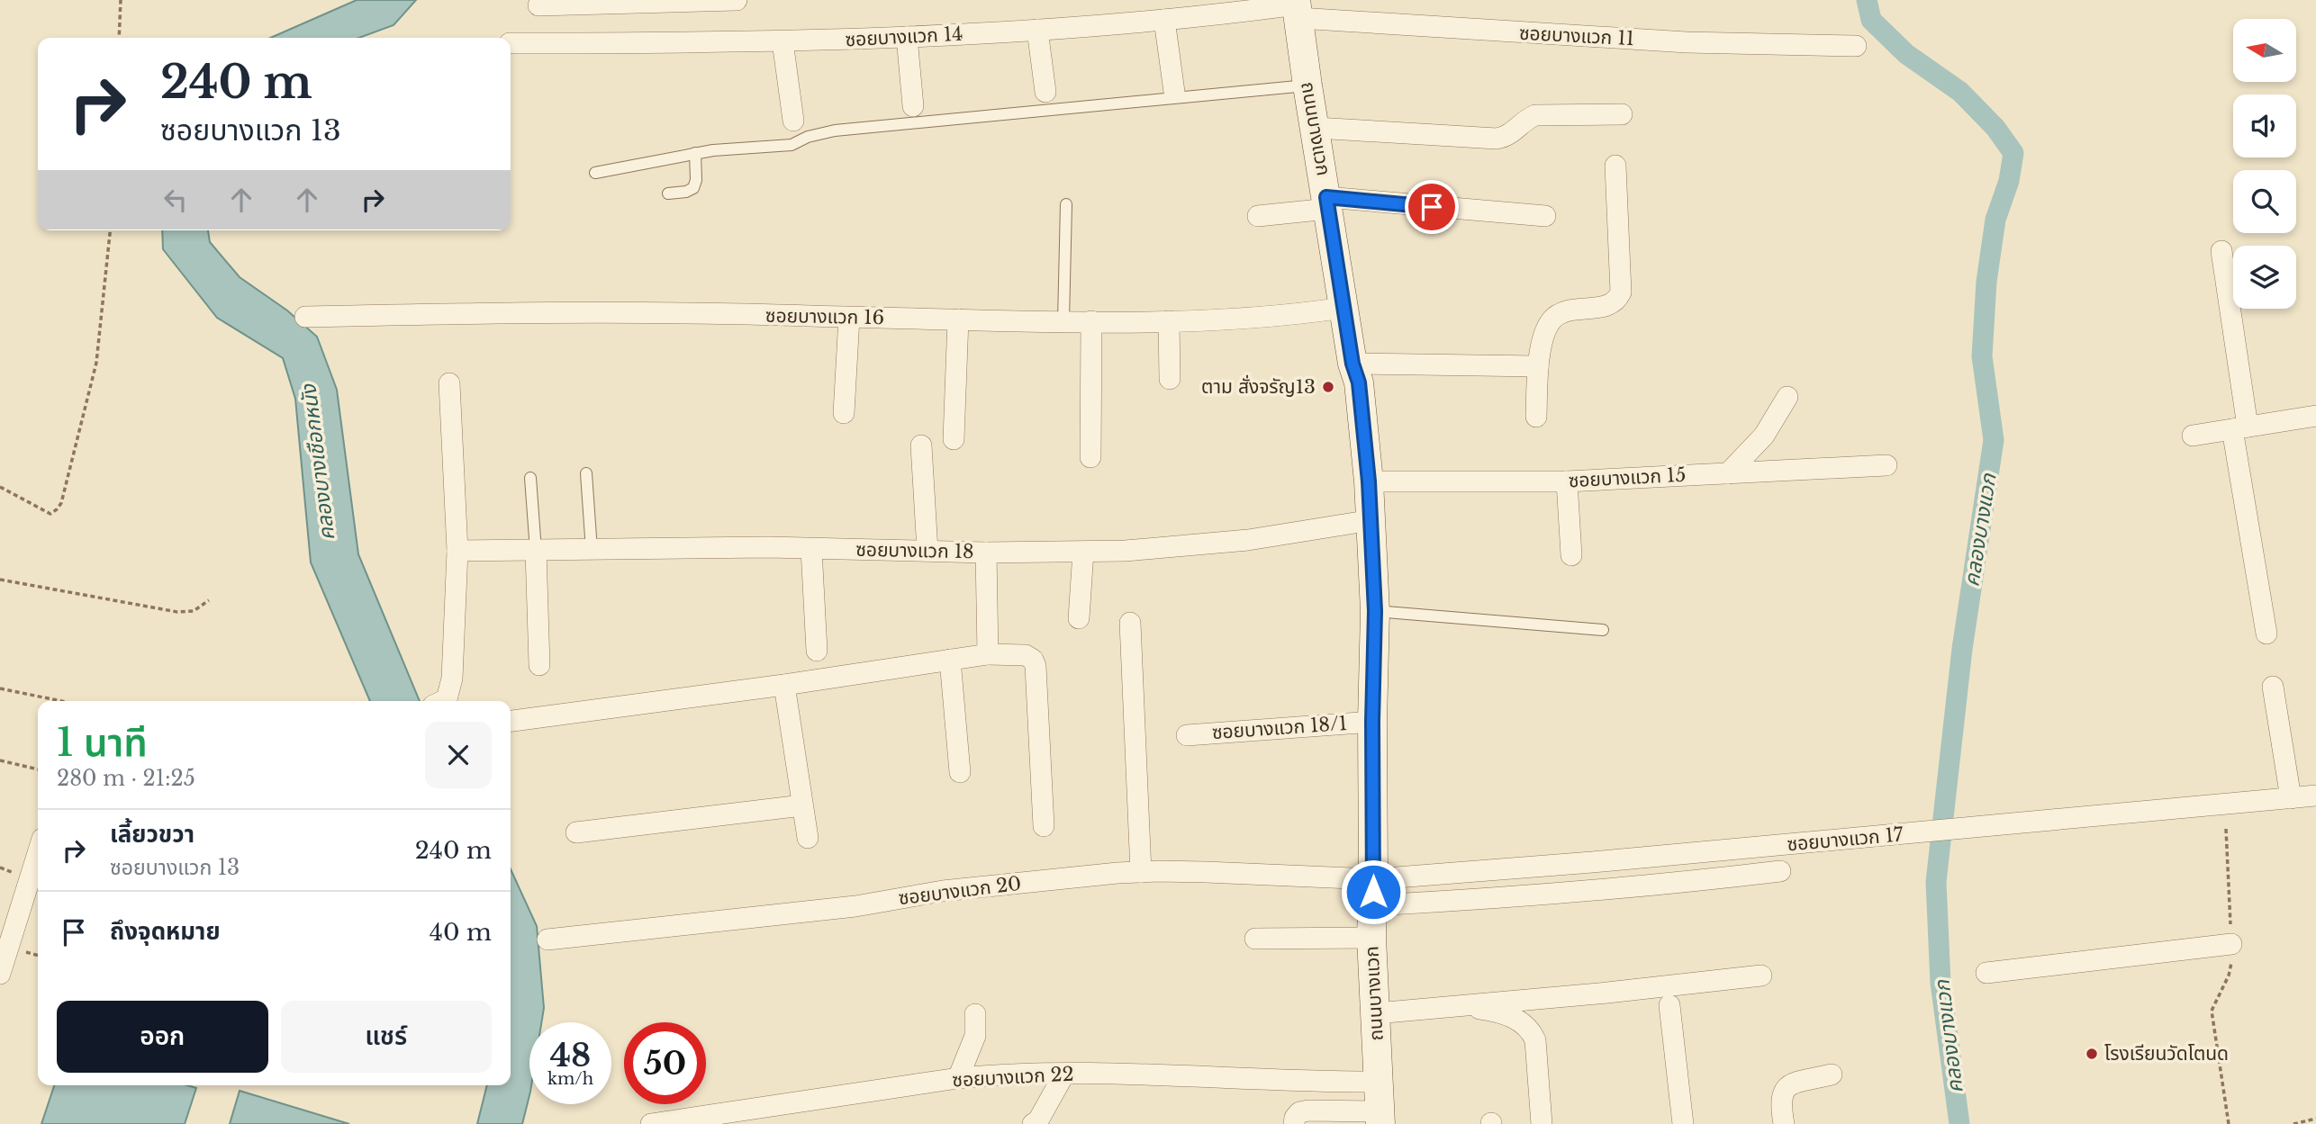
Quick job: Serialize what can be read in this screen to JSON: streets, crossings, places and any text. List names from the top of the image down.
{
  "streets": {
    "main road": ["ถนนบางแวก"],
    "street": [
      "ซอยบางแวก 11",
      "ซอยบางแวก 14",
      "ซอยบางแวก 16",
      "ซอยบางแวก 15",
      "ซอยบางแวก 18",
      "ซอยบางแวก 18/1",
      "ซอยบางแวก 17",
      "ซอยบางแวก 20",
      "ซอยบางแวก 22"
    ]
  },
  "crossings": [
    ["ซอยบางแวก 11", "ซอยบางแวก 14"],
    ["ซอยบางแวก 11", "ถนนบางแวก"],
    ["ซอยบางแวก 14", "ถนนบางแวก"],
    ["ถนนบางแวก", "ซอยบางแวก 16"],
    ["ถนนบางแวก", "ซอยบางแวก 15"],
    ["ถนนบางแวก", "ซอยบางแวก 18"],
    ["ถนนบางแวก", "ซอยบางแวก 18/1"],
    ["ถนนบางแวก", "ซอยบางแวก 17"],
    ["ถนนบางแวก", "ซอยบางแวก 20"],
    ["ถนนบางแวก", "ซอยบางแวก 22"],
    ["ซอยบางแวก 17", "ซอยบางแวก 20"]
  ],
  "water": ["คลองบางเชือกหนัง", "คลองบางแวก"],
  "places": ["ตาม สั่งจรัญ13", "โรงเรียนวัดโตนด"],
  "north": "left",
  "page": {
    "turn": ["240 m", "ซอยบางแวก 13"],
    "heading": ["1 นาที", "280 m · 21:25"],
    "list": [
      {
        "name": "เลี้ยวขวา",
        "note": "ซอยบางแวก 13",
        "value": "240 m"
      },
      {
        "name": "ถึงจุดหมาย",
        "value": "40 m"
      }
    ],
    "buttons": ["ออก", "แชร์"],
    "speed": "48 km/h",
    "limit": "50"
  }
}
